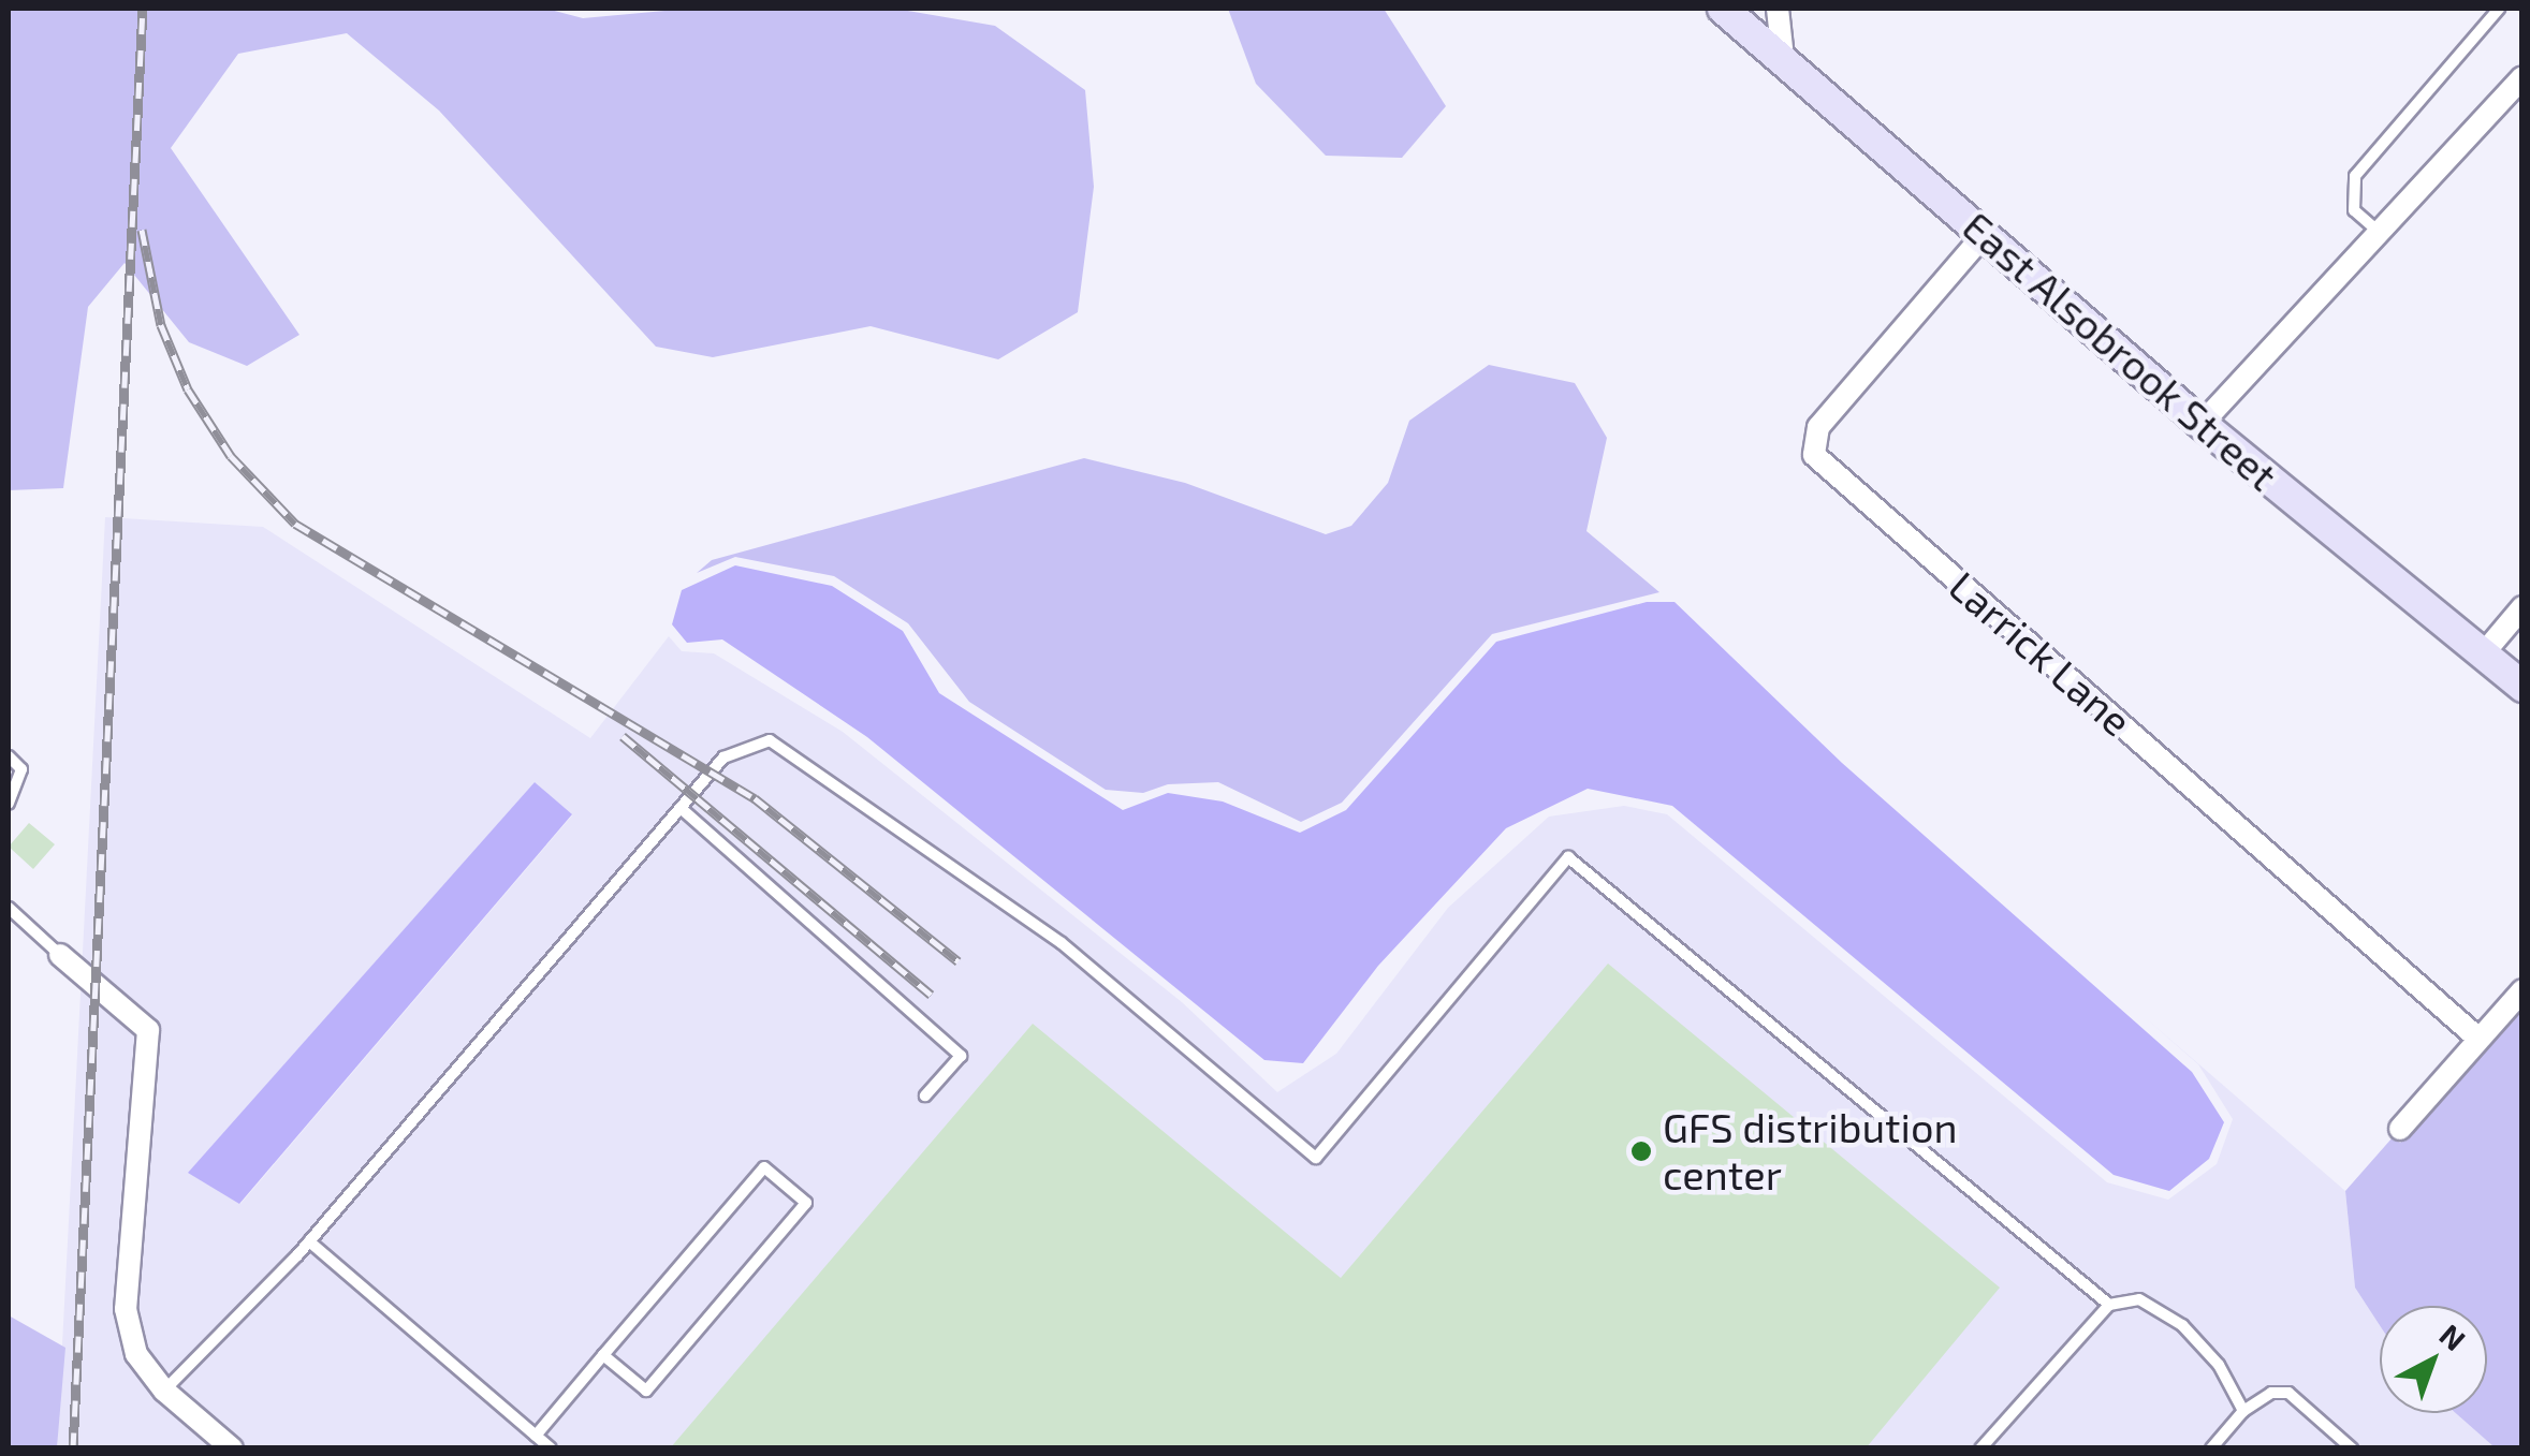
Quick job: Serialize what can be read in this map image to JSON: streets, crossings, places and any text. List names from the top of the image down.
{
  "streets": {
    "street": ["East Alsobrook Street", "Larrick Lane"]
  },
  "crossings": [
    ["East Alsobrook Street", "Larrick Lane"]
  ],
  "places": ["GFS distribution center"],
  "north": "top right"
}
